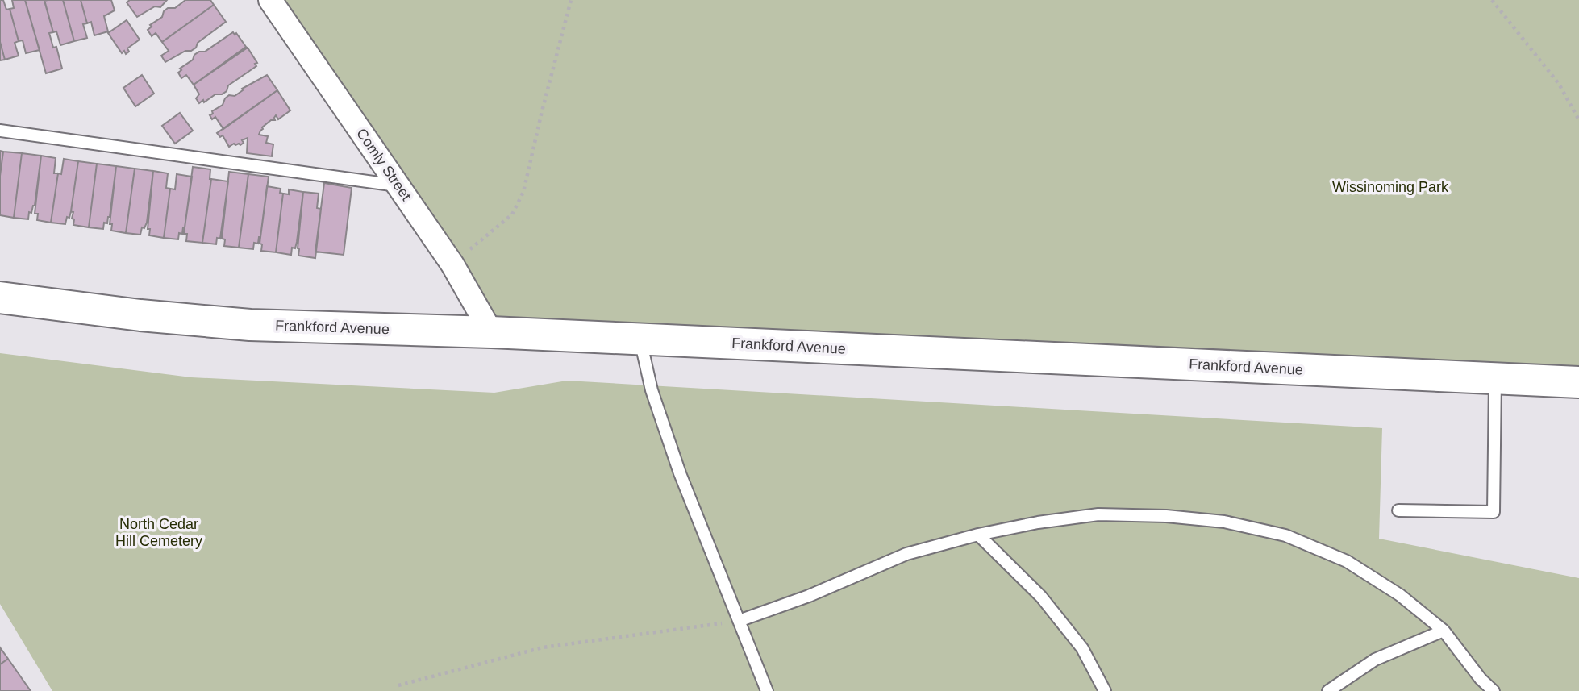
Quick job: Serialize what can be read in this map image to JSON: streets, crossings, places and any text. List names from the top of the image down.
{
  "streets": {
    "main road": ["Frankford Avenue"],
    "street": ["Comly Street"]
  },
  "crossings": [
    ["Comly Street", "Frankford Avenue"]
  ],
  "parks": ["Wissinoming Park", "North Cedar Hill Cemetery"]
}
